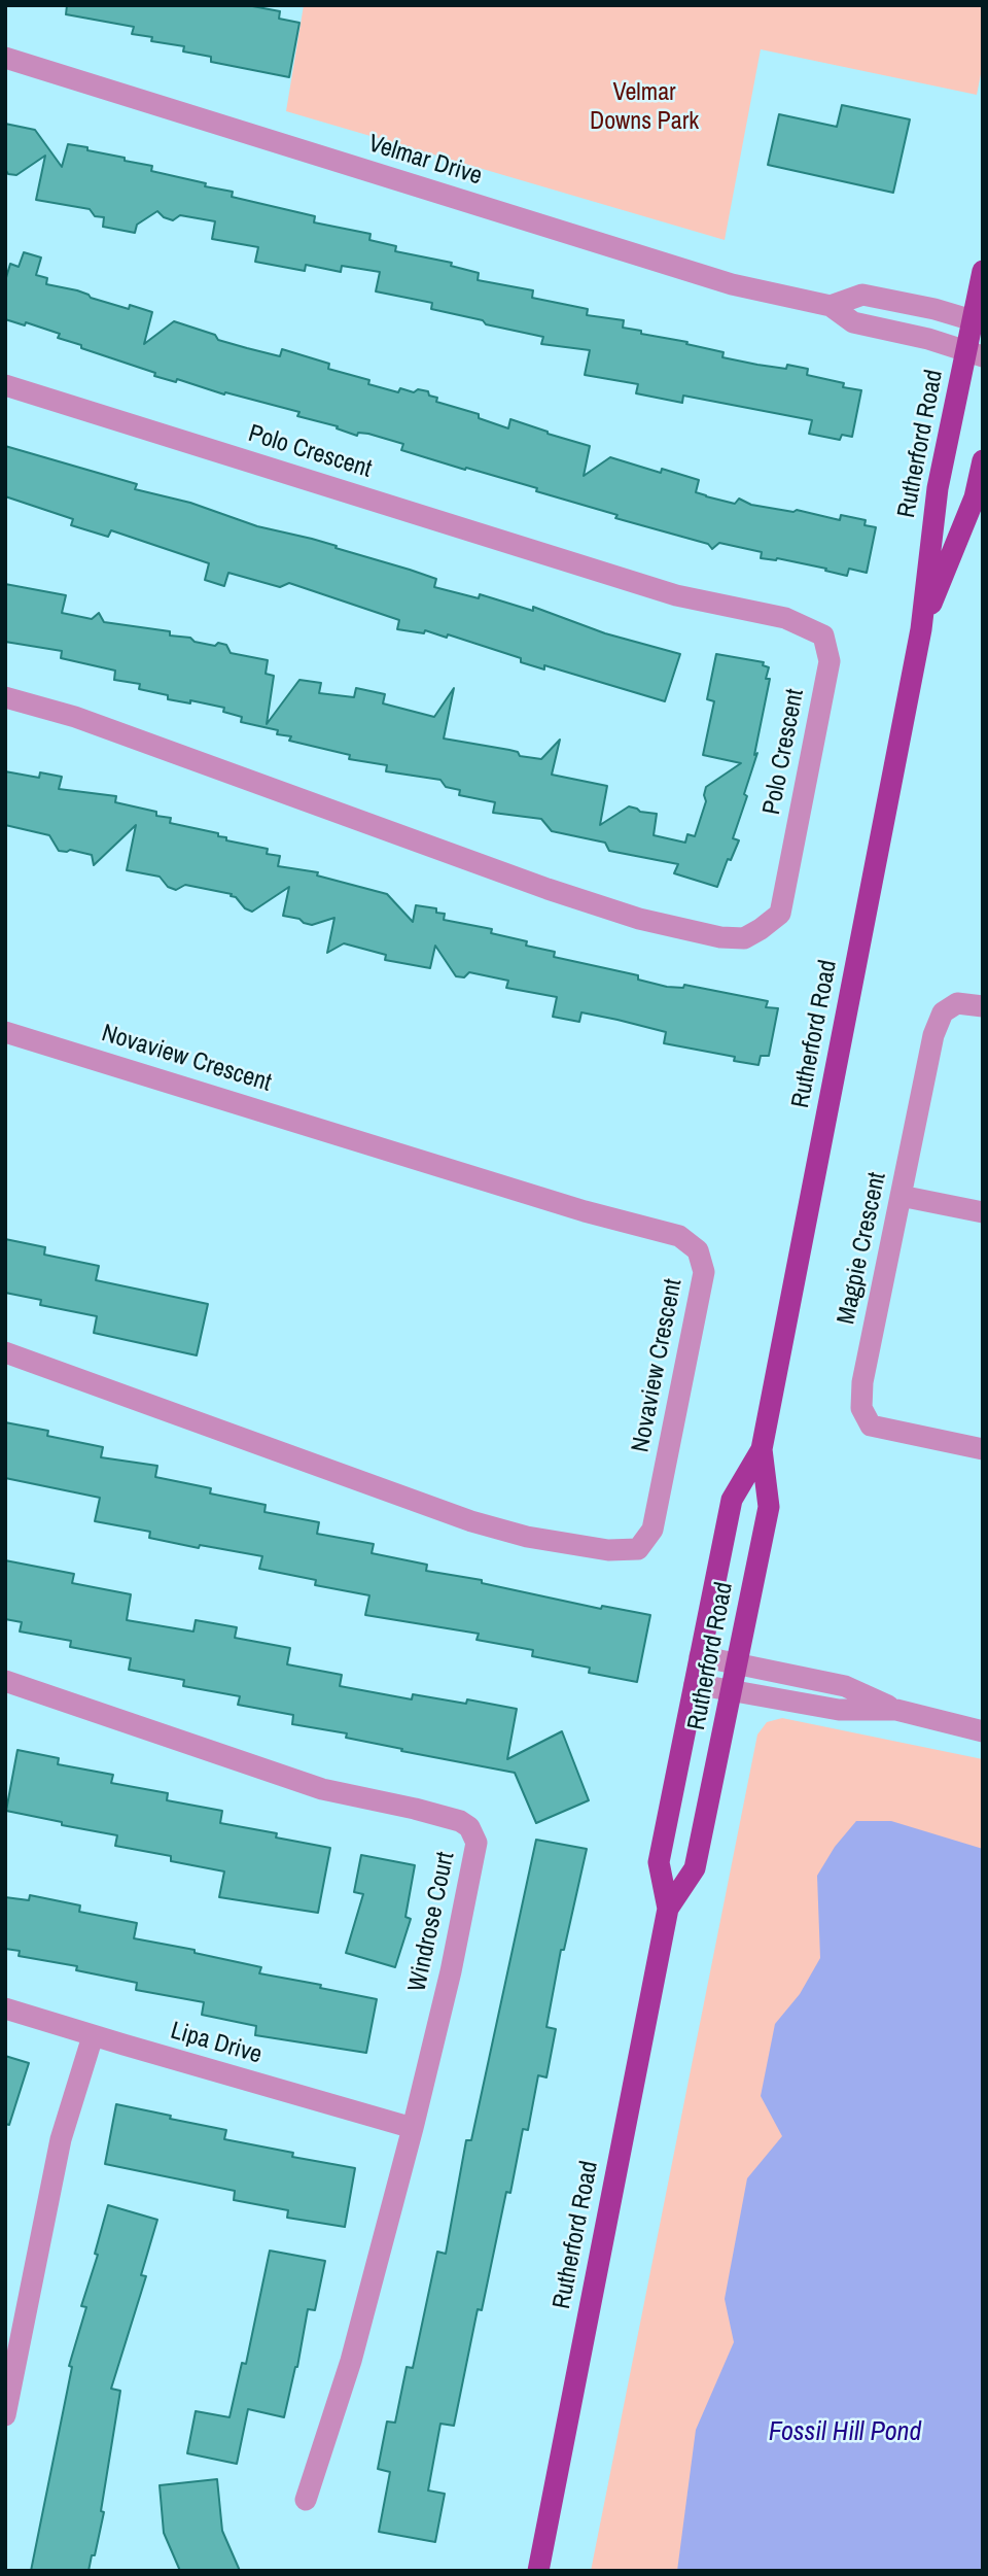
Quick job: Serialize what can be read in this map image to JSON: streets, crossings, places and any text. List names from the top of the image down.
{
  "streets": {
    "main road": ["Rutherford Road"],
    "street": [
      "Velmar Drive",
      "Polo Crescent",
      "Novaview Crescent",
      "Magpie Crescent",
      "Windrose Court",
      "Lipa Drive"
    ]
  },
  "crossings": [
    ["Velmar Drive", "Rutherford Road"],
    ["Windrose Court", "Lipa Drive"]
  ],
  "water": ["Fossil Hill Pond"],
  "parks": ["Velmar Downs Park"]
}
